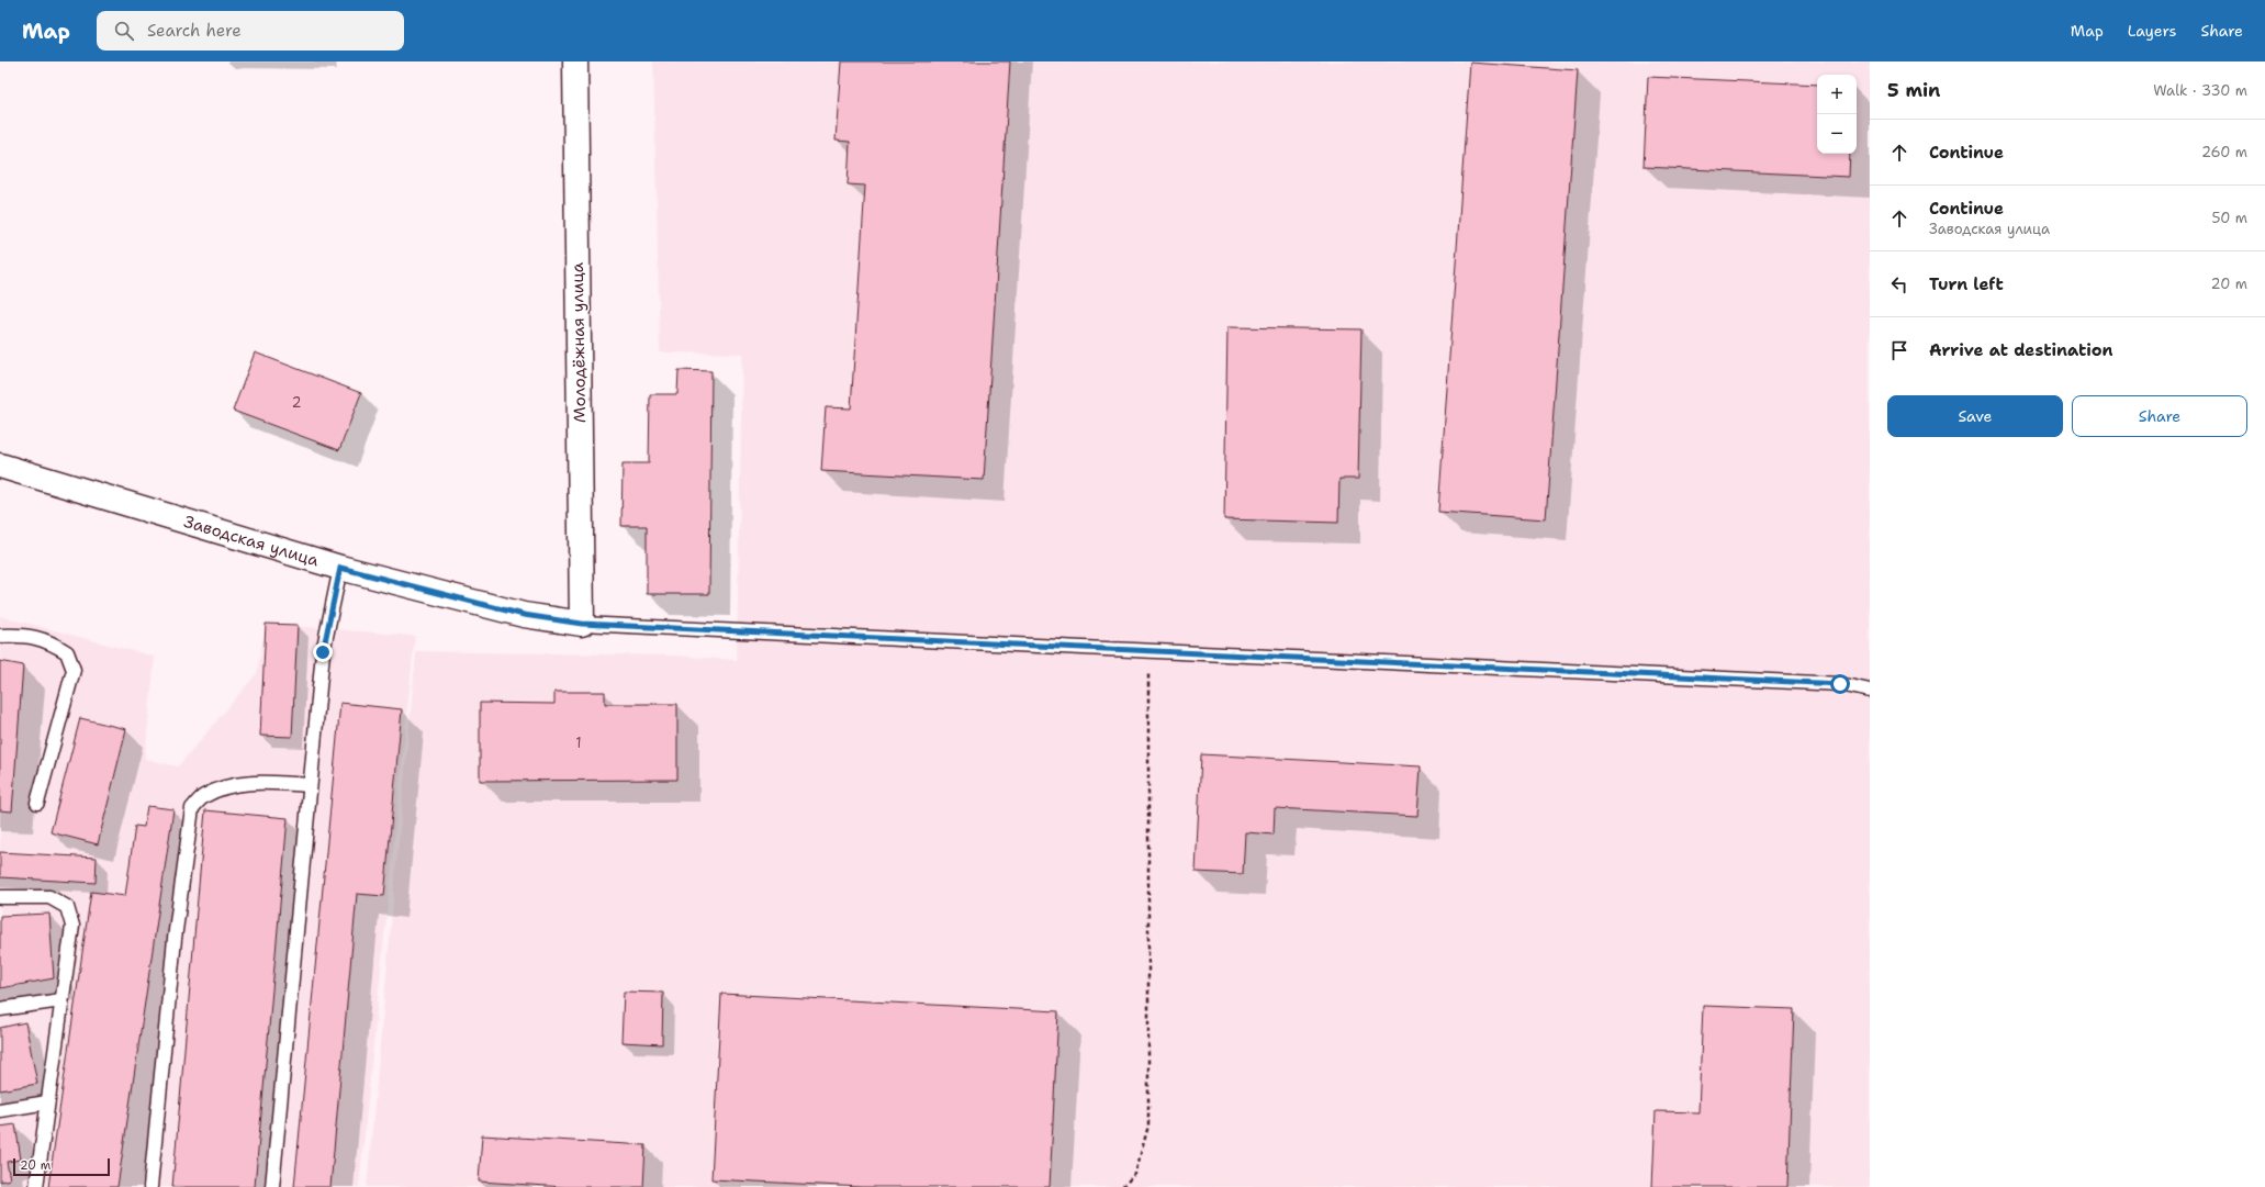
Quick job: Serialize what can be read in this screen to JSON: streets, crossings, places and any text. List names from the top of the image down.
{
  "streets": {
    "street": ["Молодёжная улица", "Заводская улица"]
  },
  "crossings": [
    ["Молодёжная улица", "Заводская улица"]
  ],
  "house_numbers": ["2", "1"],
  "scale_bar": "20 m",
  "page": {
    "header": "Map",
    "search": "Search here",
    "nav": ["Map", "Layers", "Share"],
    "heading": ["5 min", "Walk · 330 m"],
    "map_buttons": ["+", "−"],
    "list": [
      ["Continue", "260 m"],
      ["Continue", "Заводская улица", "50 m"],
      ["Turn left", "20 m"],
      "Arrive at destination"
    ],
    "buttons": ["Save", "Share"],
    "scale": "20 m"
  }
}
